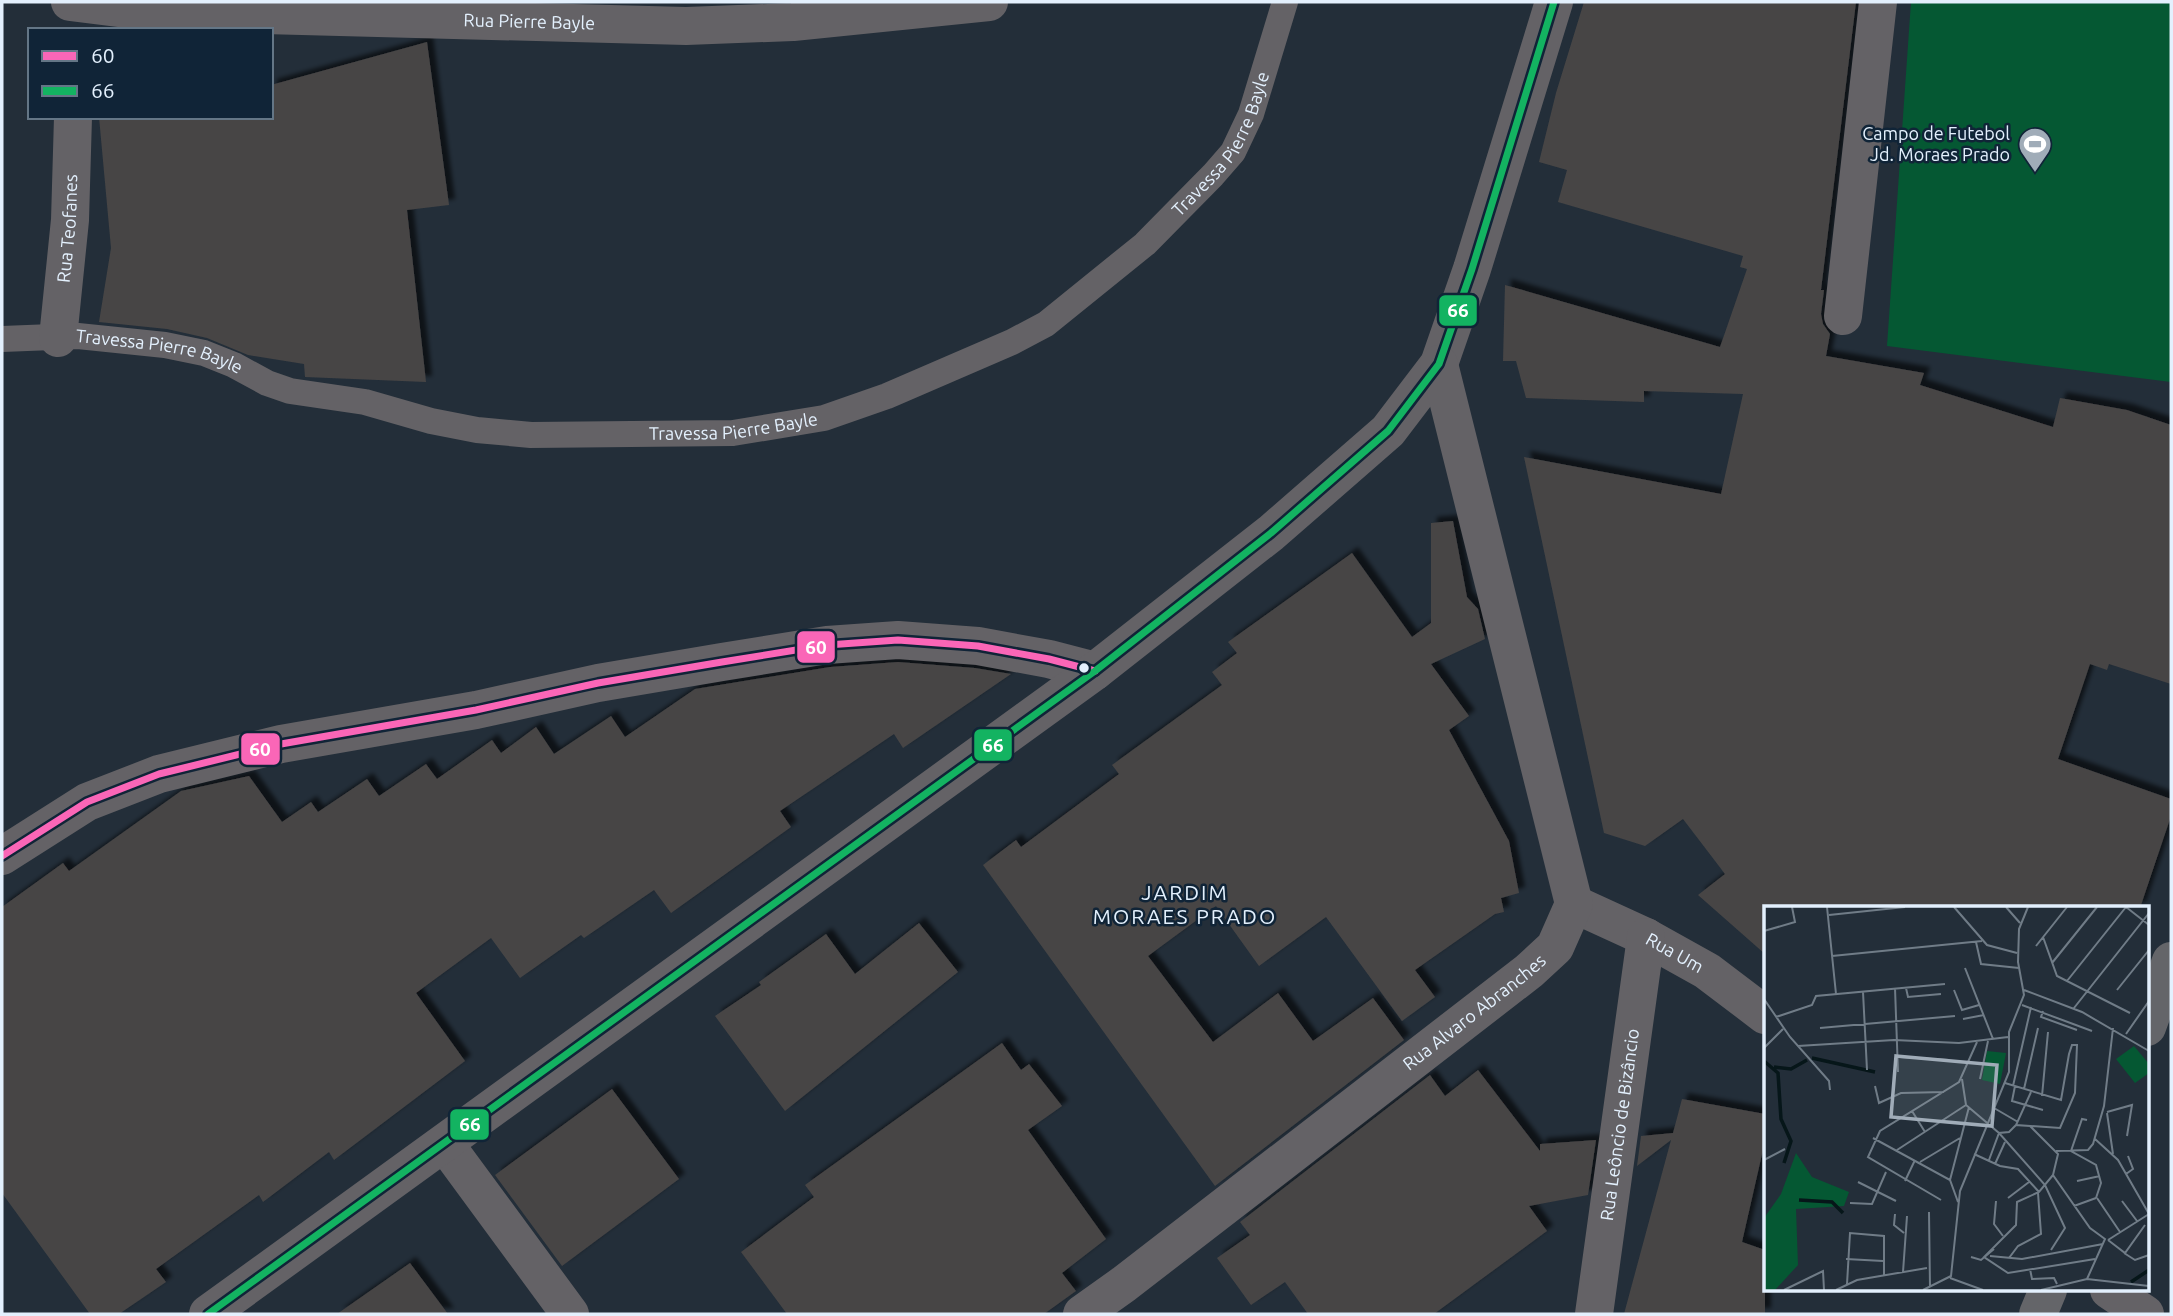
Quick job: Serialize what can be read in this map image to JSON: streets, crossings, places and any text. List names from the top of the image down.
{
  "streets": {
    "street": [
      "Rua Pierre Bayle",
      "Rua Teofanes",
      "Rua Um",
      "Rua Alvaro Abranches",
      "Rua Leôncio de Bizâncio"
    ],
    "lane": ["Travessa Pierre Bayle"]
  },
  "crossings": [
    ["Travessa Pierre Bayle", "Rua Teofanes"],
    ["Rua Um", "Rua Alvaro Abranches"],
    ["Rua Um", "Rua Leôncio de Bizâncio"]
  ],
  "districts": ["JARDIM MORAES PRADO"],
  "places": {
    "sports": ["Campo de Futebol Jd. Moraes Prado"]
  },
  "lines": ["transit line 66", "transit line 60"],
  "legend": ["60", "66"]
}
